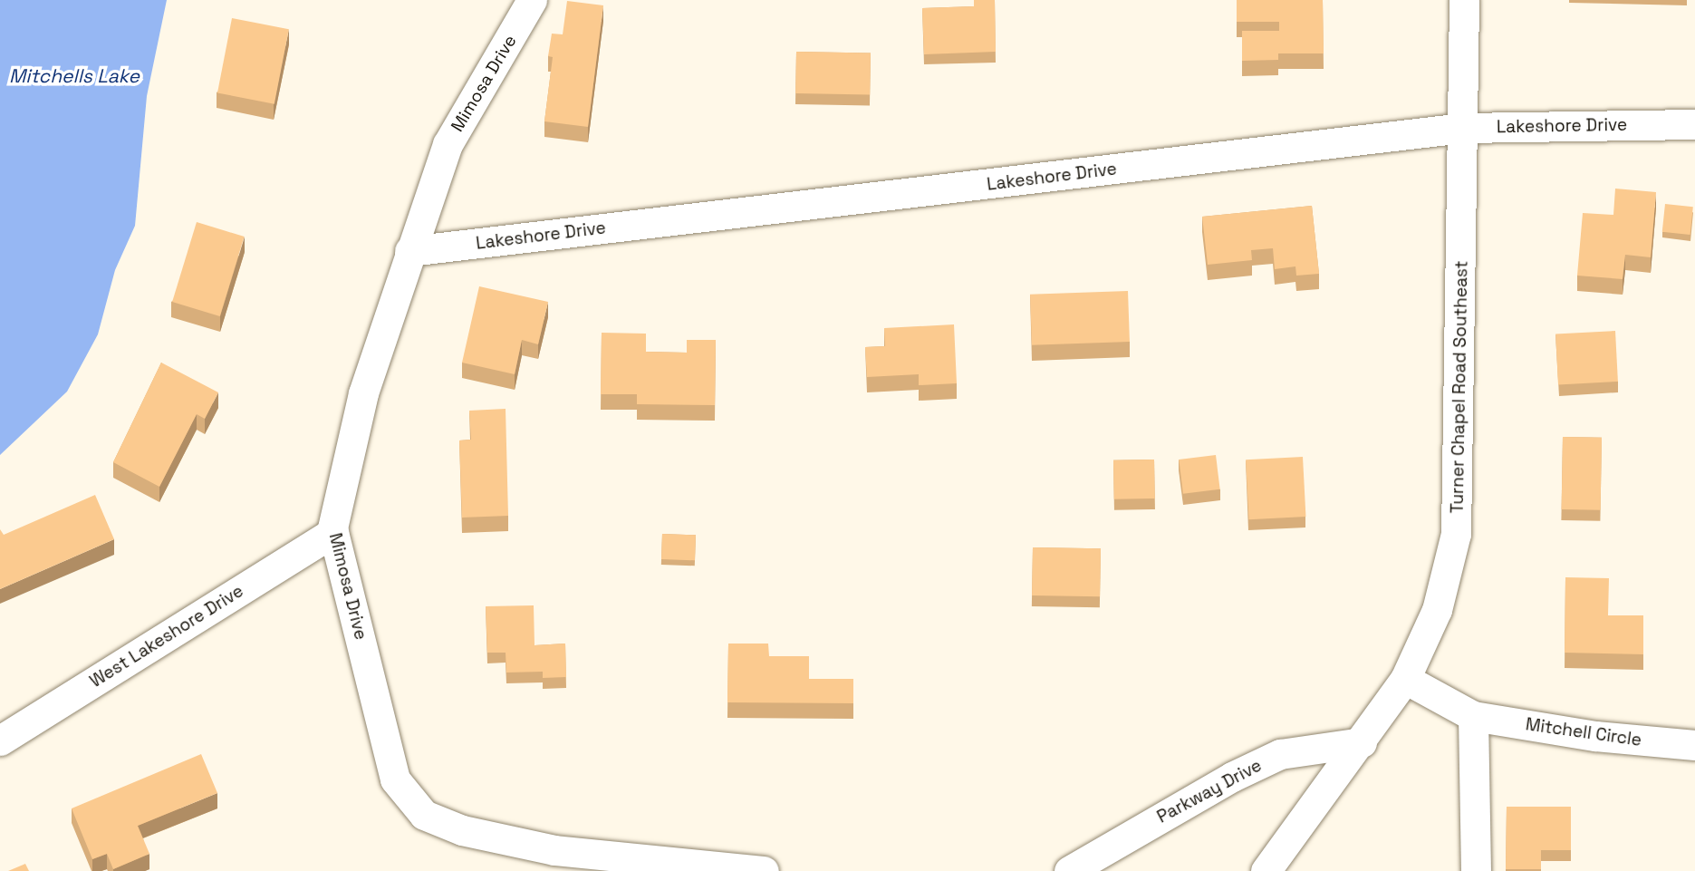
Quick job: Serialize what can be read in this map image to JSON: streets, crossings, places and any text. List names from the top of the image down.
{
  "streets": {
    "street": [
      "Mimosa Drive",
      "Lakeshore Drive",
      "Turner Chapel Road Southeast",
      "West Lakeshore Drive",
      "Mitchell Circle",
      "Parkway Drive"
    ]
  },
  "crossings": [
    ["Mimosa Drive", "Lakeshore Drive"],
    ["Mimosa Drive", "West Lakeshore Drive"],
    ["Lakeshore Drive", "Turner Chapel Road Southeast"],
    ["Turner Chapel Road Southeast", "Mitchell Circle"],
    ["Turner Chapel Road Southeast", "Parkway Drive"]
  ],
  "water": ["Mitchells Lake"]
}
